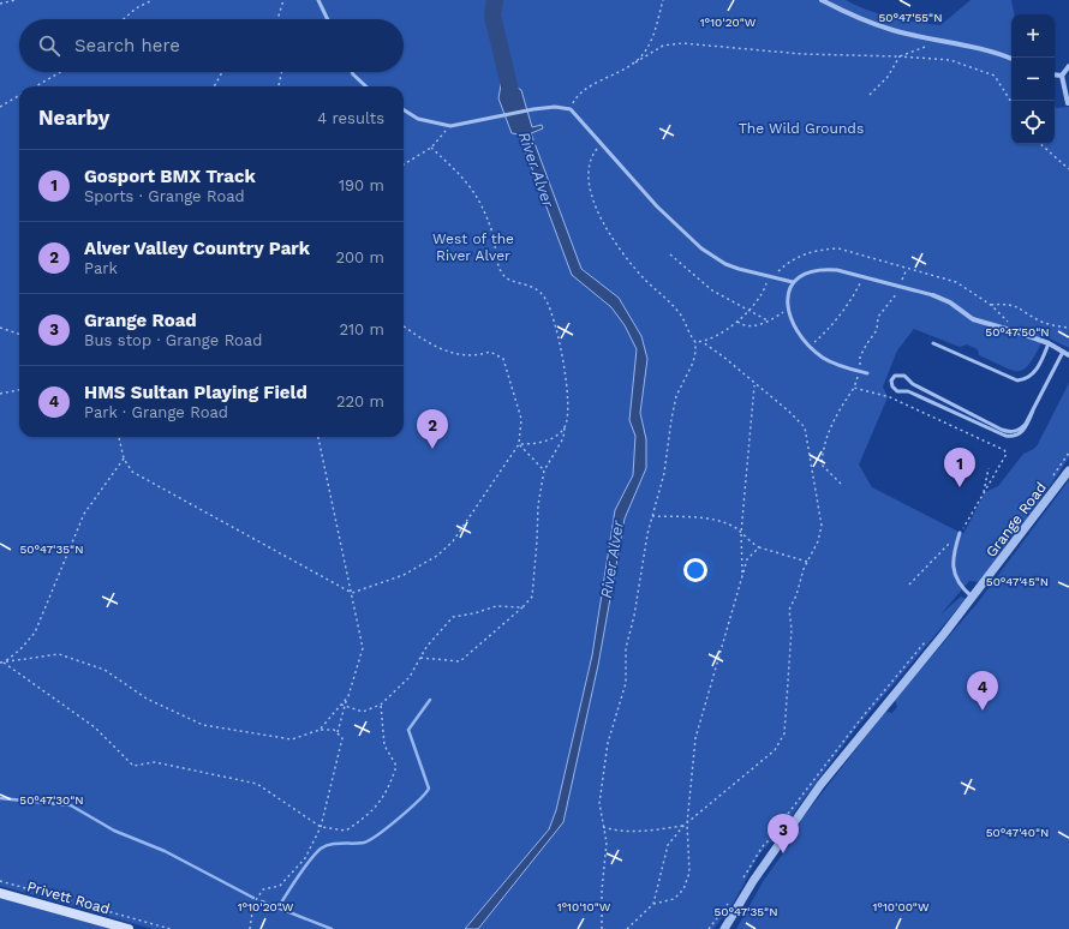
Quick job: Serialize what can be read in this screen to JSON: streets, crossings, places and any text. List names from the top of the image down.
{
  "streets": {
    "main road": ["Privett Road"],
    "street": ["Grange Road"]
  },
  "water": ["River Alver"],
  "parks": ["The Wild Grounds", "West of the River Alver"],
  "page": {
    "map_buttons": ["+", "−"],
    "search": "Search here",
    "heading": ["Nearby", "4 results"],
    "list": [
      {
        "mark": "1",
        "name": "Gosport BMX Track",
        "note": "Sports · Grange Road",
        "value": "190 m"
      },
      {
        "mark": "2",
        "name": "Alver Valley Country Park",
        "note": "Park",
        "value": "200 m"
      },
      {
        "mark": "3",
        "name": "Grange Road",
        "note": "Bus stop · Grange Road",
        "value": "210 m"
      },
      {
        "mark": "4",
        "name": "HMS Sultan Playing Field",
        "note": "Park · Grange Road",
        "value": "220 m"
      }
    ],
    "pins": [
      "2",
      "1",
      "4",
      "3"
    ]
  },
  "coordinates": [
    "50°47'55\"N",
    "1°10'20\"W",
    "50°47'50\"N",
    "50°47'35\"N",
    "50°47'45\"N",
    "50°47'30\"N",
    "50°47'40\"N",
    "1°10'10\"W",
    "1°10'00\"W"
  ]
}
